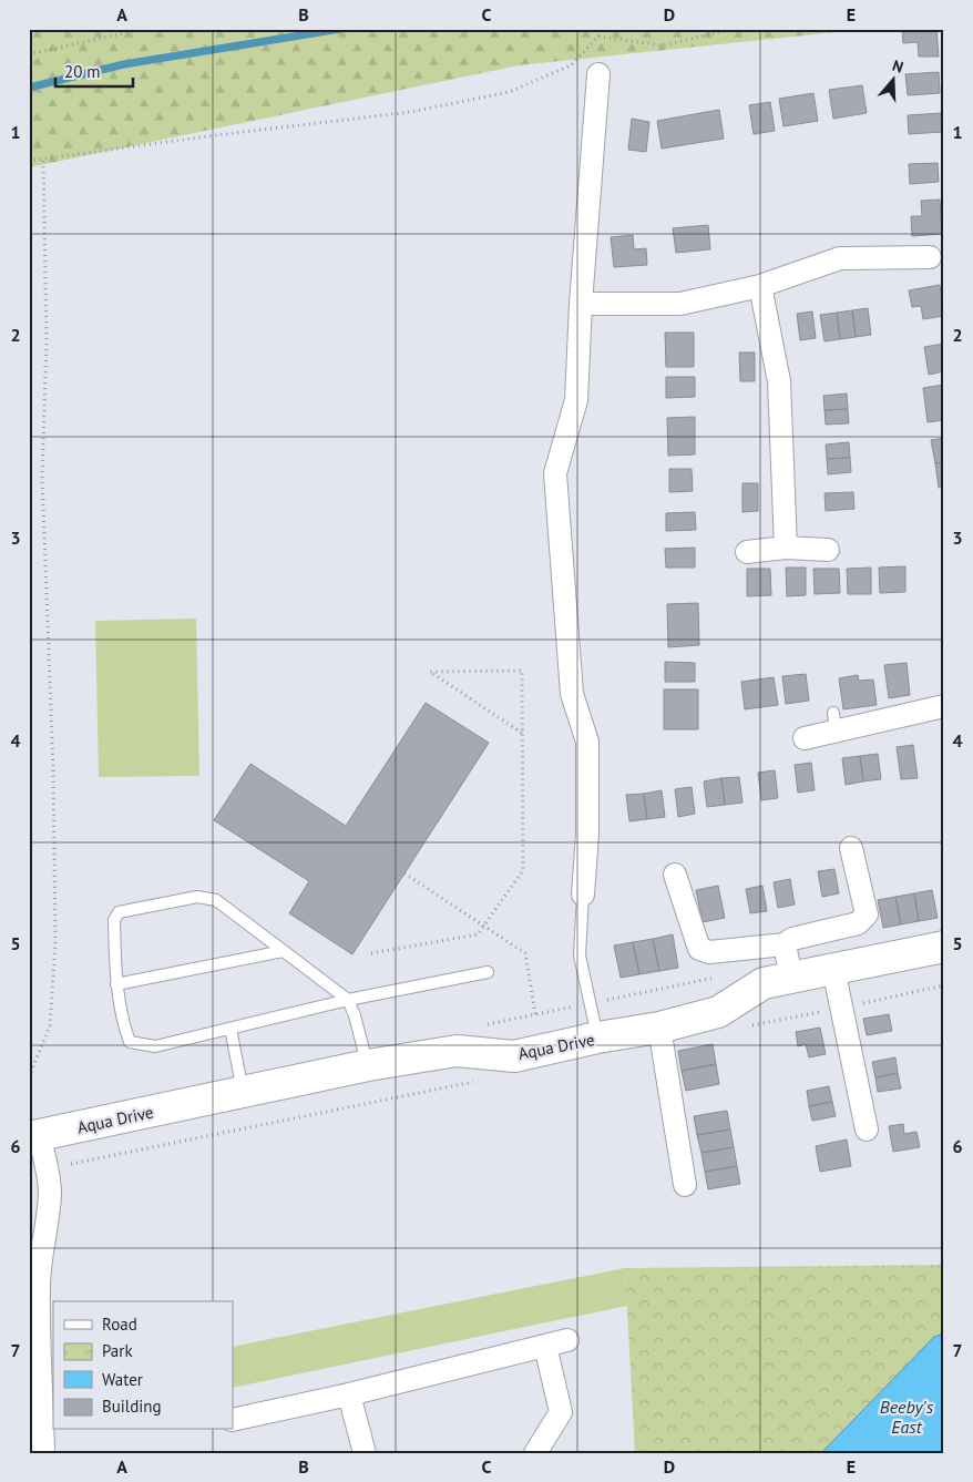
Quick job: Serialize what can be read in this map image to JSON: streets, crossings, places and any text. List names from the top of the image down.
{
  "streets": {
    "street": ["Aqua Drive"]
  },
  "water": ["Beeby's East"],
  "legend": [
    "Road",
    "Park",
    "Water",
    "Building"
  ],
  "scale_bar": "20 m",
  "north": "top",
  "grid": {
    "columns": [
      "A",
      "B",
      "C",
      "D",
      "E"
    ],
    "rows": [
      "1",
      "2",
      "3",
      "4",
      "5",
      "6",
      "7"
    ]
  }
}
